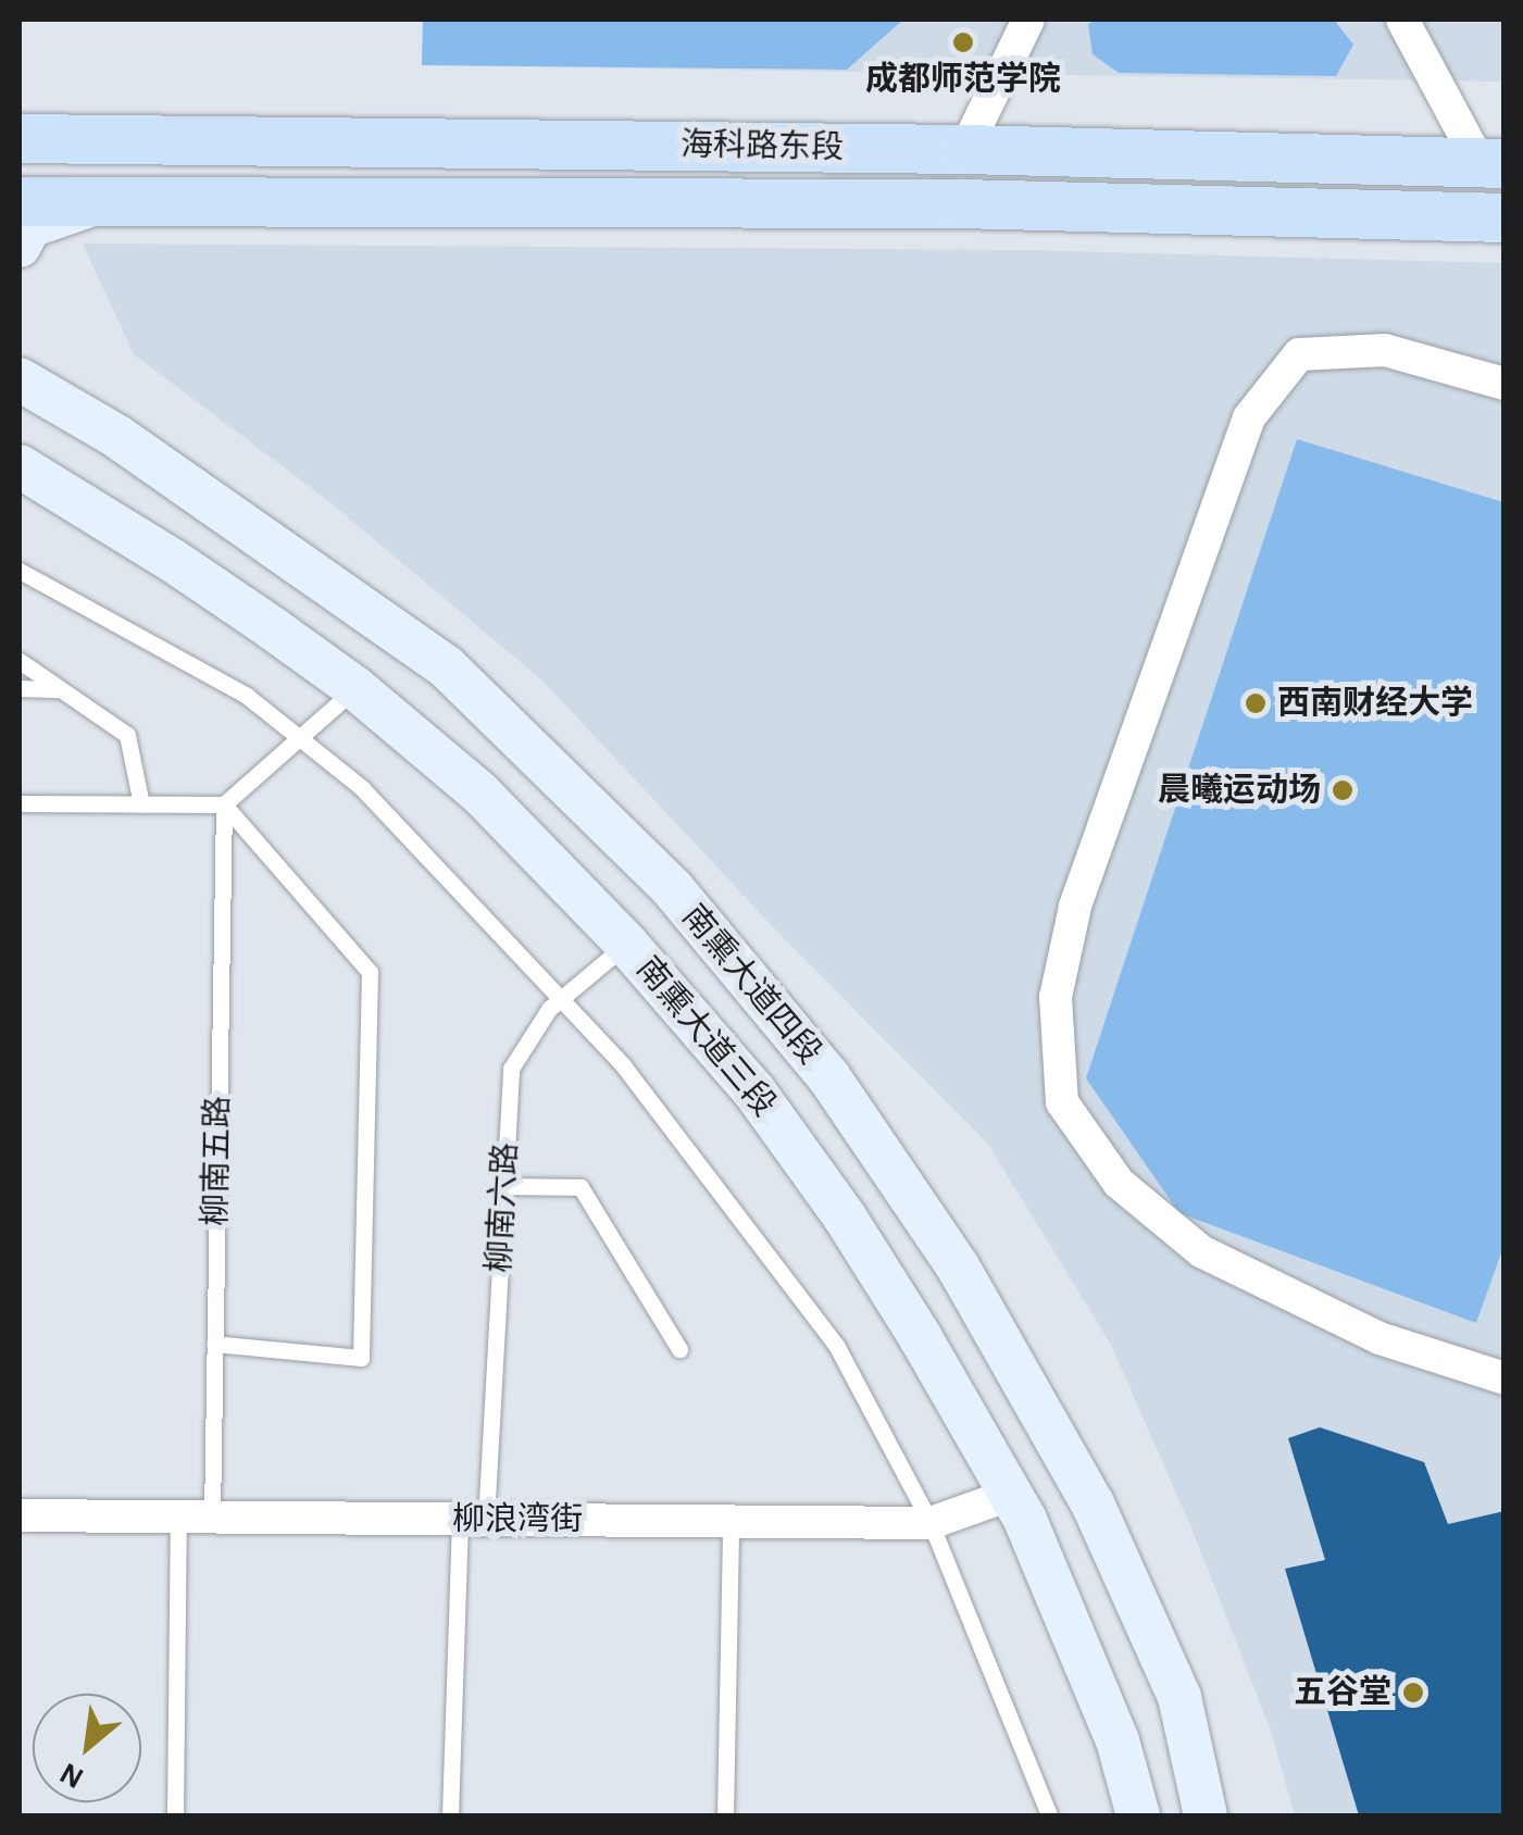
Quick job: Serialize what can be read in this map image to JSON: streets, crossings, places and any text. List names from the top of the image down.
{
  "streets": {
    "main road": ["海科路东段", "南熏大道四段", "南熏大道三段"],
    "street": ["柳浪湾街"],
    "lane": ["柳南五路", "柳南六路"]
  },
  "crossings": [
    ["南熏大道三段", "柳南六路"],
    ["南熏大道三段", "柳浪湾街"],
    ["柳南五路", "柳浪湾街"],
    ["柳南六路", "柳浪湾街"]
  ],
  "places": [
    "成都师范学院",
    "西南财经大学",
    "晨曦运动场",
    "五谷堂"
  ],
  "north": "bottom left"
}
